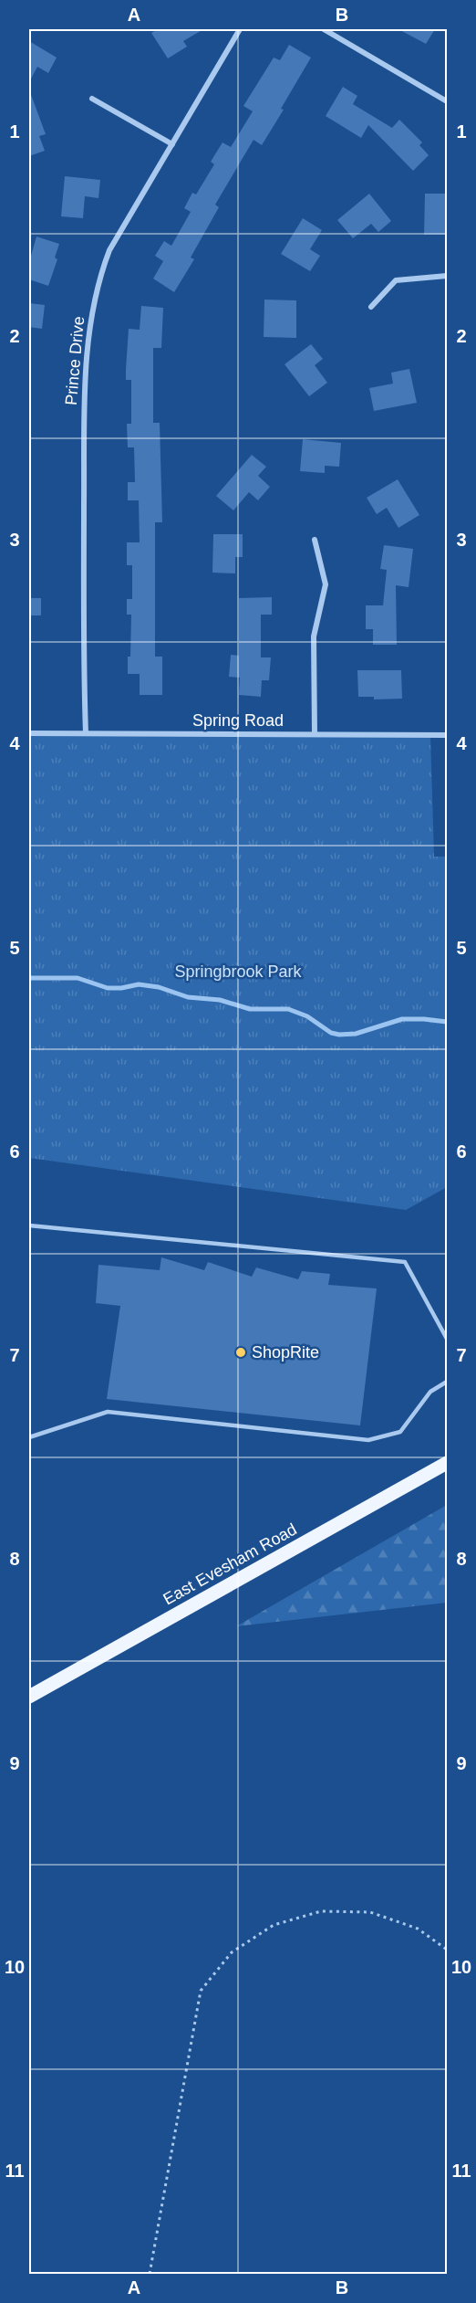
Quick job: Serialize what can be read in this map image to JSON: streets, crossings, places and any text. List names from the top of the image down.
{
  "streets": {
    "main road": ["East Evesham Road"],
    "street": ["Prince Drive", "Spring Road"]
  },
  "crossings": [
    ["Prince Drive", "Spring Road"]
  ],
  "parks": ["Springbrook Park"],
  "places": ["ShopRite"],
  "grid": {
    "columns": ["A", "B"],
    "rows": [
      "1",
      "2",
      "3",
      "4",
      "5",
      "6",
      "7",
      "8",
      "9",
      "10",
      "11"
    ]
  }
}
